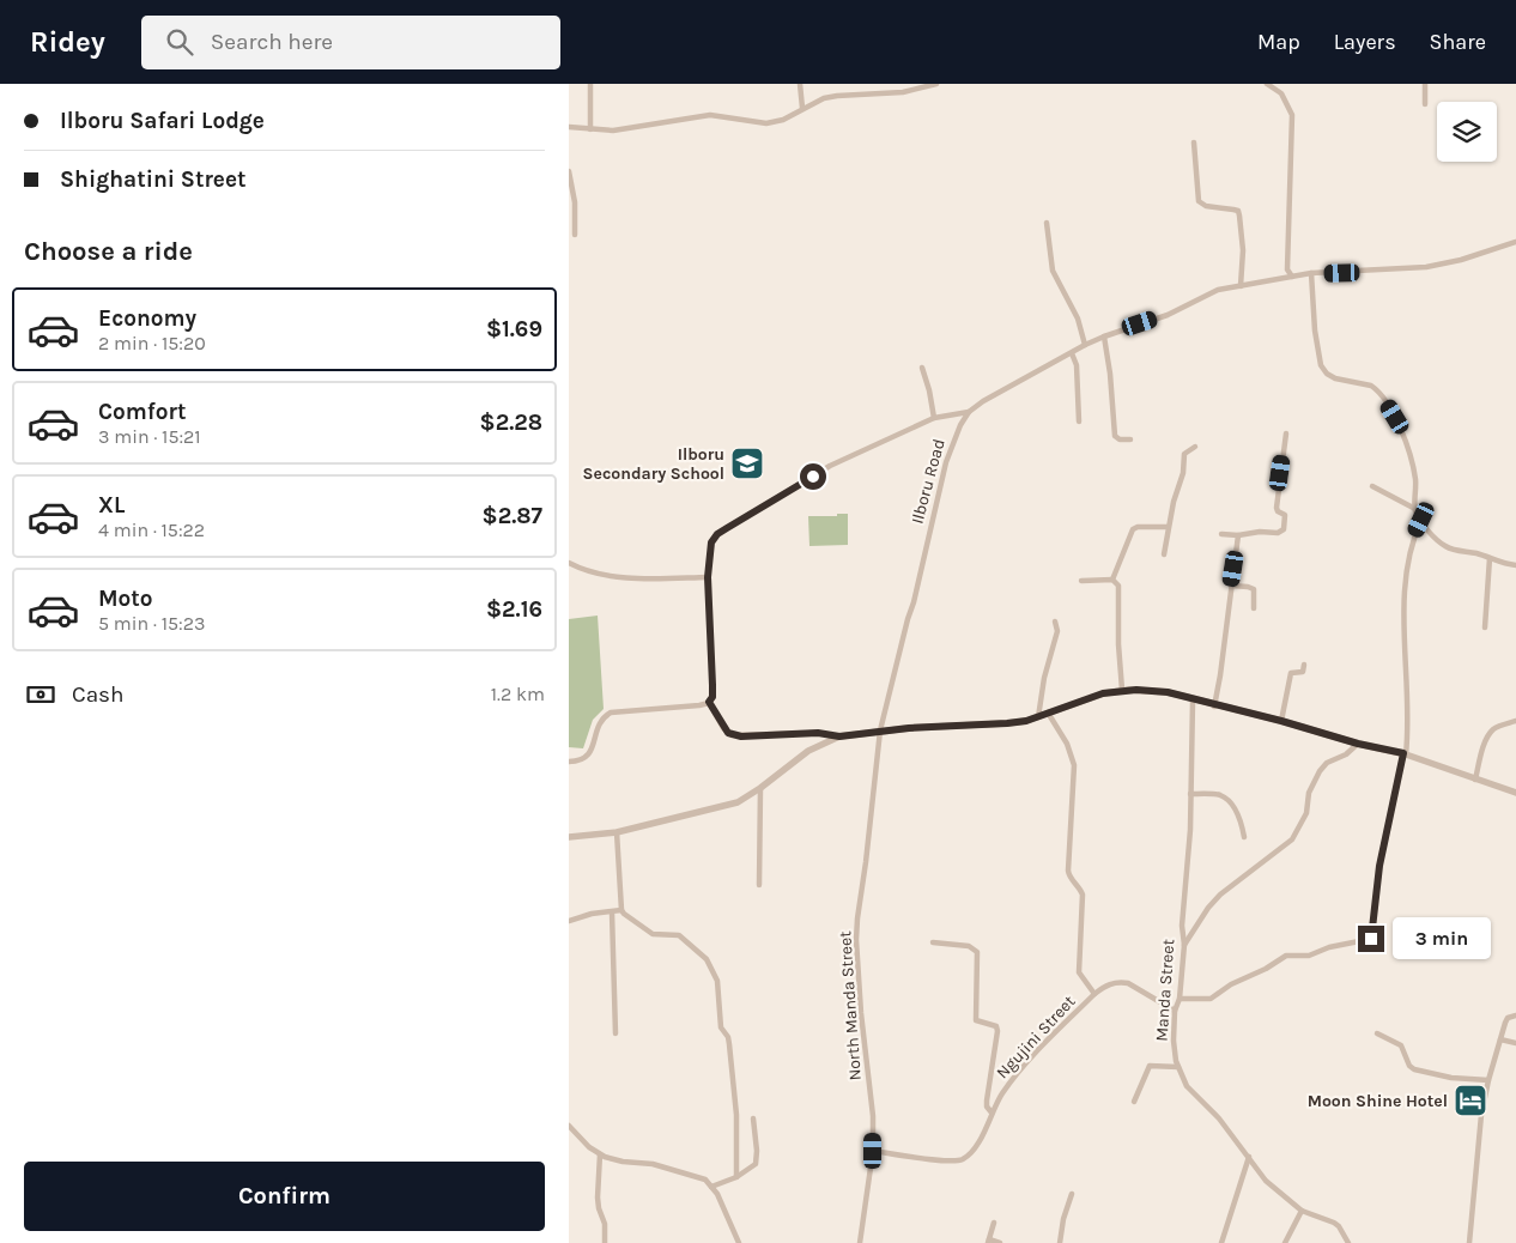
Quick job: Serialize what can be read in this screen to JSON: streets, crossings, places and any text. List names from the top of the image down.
{
  "streets": {
    "street": [
      "Ilboru Road",
      "Manda Street",
      "North Manda Street",
      "Ngujini Street"
    ]
  },
  "crossings": [
    ["Ilboru Road", "North Manda Street"],
    ["Manda Street", "Ngujini Street"],
    ["North Manda Street", "Ngujini Street"]
  ],
  "places": {
    "school or university": ["Ilboru Secondary School"],
    "hotel": ["Moon Shine Hotel"]
  },
  "page": {
    "header": "Ridey",
    "search": "Search here",
    "nav": ["Map", "Layers", "Share"],
    "banner": ["Ilboru Safari Lodge", "Shighatini Street"],
    "heading": "Choose a ride",
    "list": [
      {
        "name": "Economy",
        "note": "2 min · 15:20",
        "value": "$1.69"
      },
      {
        "name": "Comfort",
        "note": "3 min · 15:21",
        "value": "$2.28"
      },
      {
        "name": "XL",
        "note": "4 min · 15:22",
        "value": "$2.87"
      },
      {
        "name": "Moto",
        "note": "5 min · 15:23",
        "value": "$2.16"
      }
    ],
    "pay": ["Cash", "1.2 km"],
    "bubble": "3 min",
    "buttons": "Confirm"
  }
}
